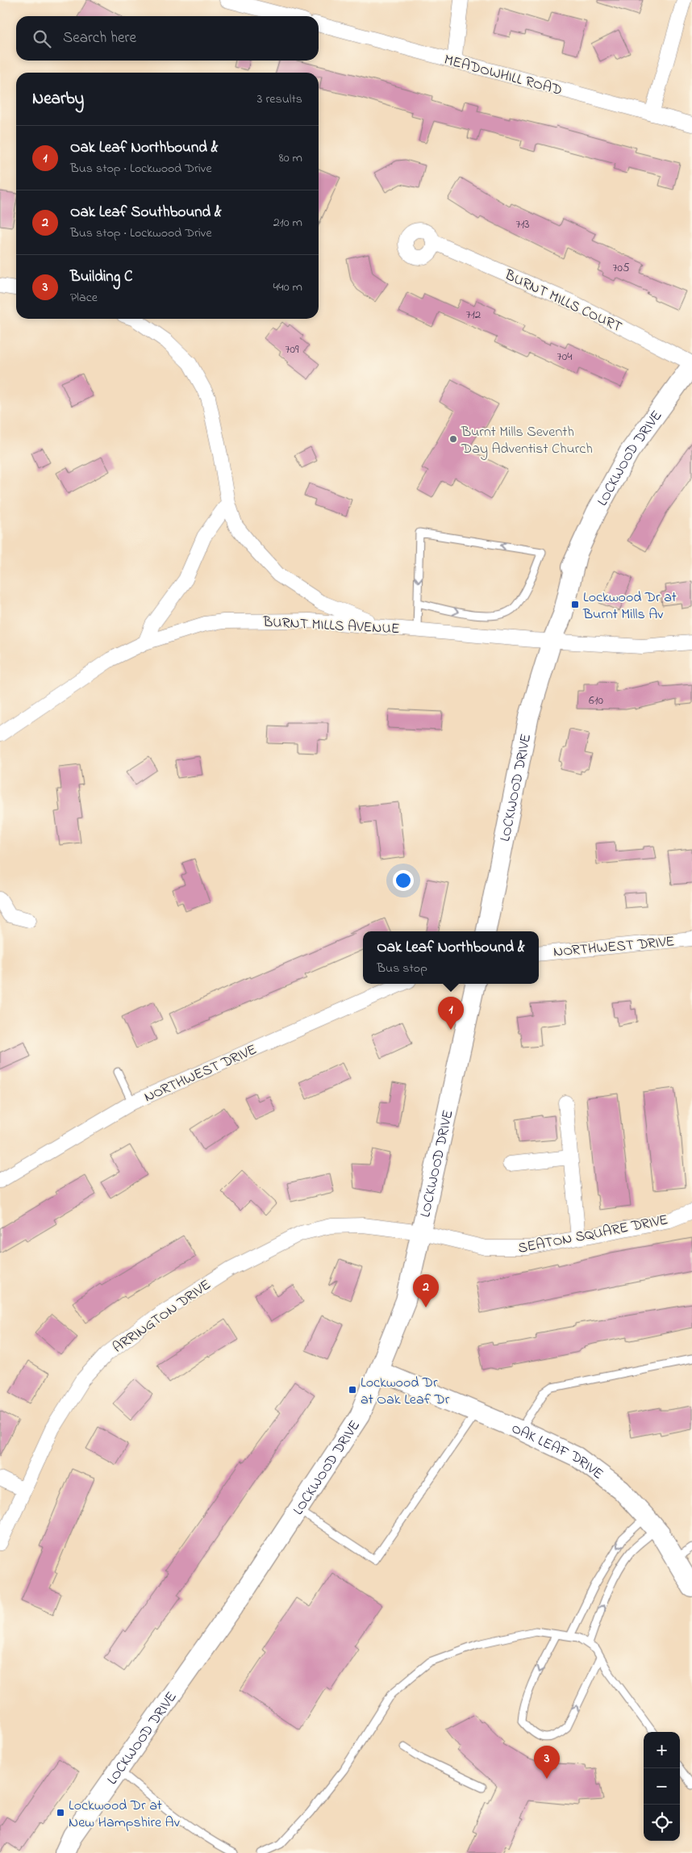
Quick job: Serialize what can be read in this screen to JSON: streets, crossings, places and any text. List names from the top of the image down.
{
  "streets": {
    "street": [
      "MEADOWHILL ROAD",
      "BURNT MILLS COURT",
      "LOCKWOOD DRIVE",
      "BURNT MILLS AVENUE",
      "NORTHWEST DRIVE",
      "SEATON SQUARE DRIVE",
      "ARRINGTON DRIVE",
      "OAK LEAF DRIVE"
    ]
  },
  "crossings": [
    ["BURNT MILLS COURT", "LOCKWOOD DRIVE"],
    ["LOCKWOOD DRIVE", "BURNT MILLS AVENUE"],
    ["LOCKWOOD DRIVE", "SEATON SQUARE DRIVE"],
    ["LOCKWOOD DRIVE", "ARRINGTON DRIVE"],
    ["LOCKWOOD DRIVE", "OAK LEAF DRIVE"],
    ["SEATON SQUARE DRIVE", "ARRINGTON DRIVE"]
  ],
  "places": {
    "other": ["Burnt Mills Seventh Day Adventist Church"],
    "transit": ["Lockwood Dr at Burnt Mills Av", "Lockwood Dr at Oak Leaf Dr", "Lockwood Dr at New Hampshire Av"]
  },
  "house_numbers": [
    "713",
    "705",
    "712",
    "709",
    "704",
    "610"
  ],
  "page": {
    "search": "Search here",
    "heading": ["Nearby", "3 results"],
    "list": [
      {
        "mark": "1",
        "name": "Oak Leaf Northbound &",
        "note": "Bus stop · Lockwood Drive",
        "value": "80 m"
      },
      {
        "mark": "2",
        "name": "Oak Leaf Southbound &",
        "note": "Bus stop · Lockwood Drive",
        "value": "210 m"
      },
      {
        "mark": "3",
        "name": "Building C",
        "note": "Place",
        "value": "440 m"
      }
    ],
    "popup": ["Oak Leaf Northbound &", "Bus stop"],
    "pins": ["1", "2", "3"],
    "map_buttons": ["+", "−"]
  }
}
